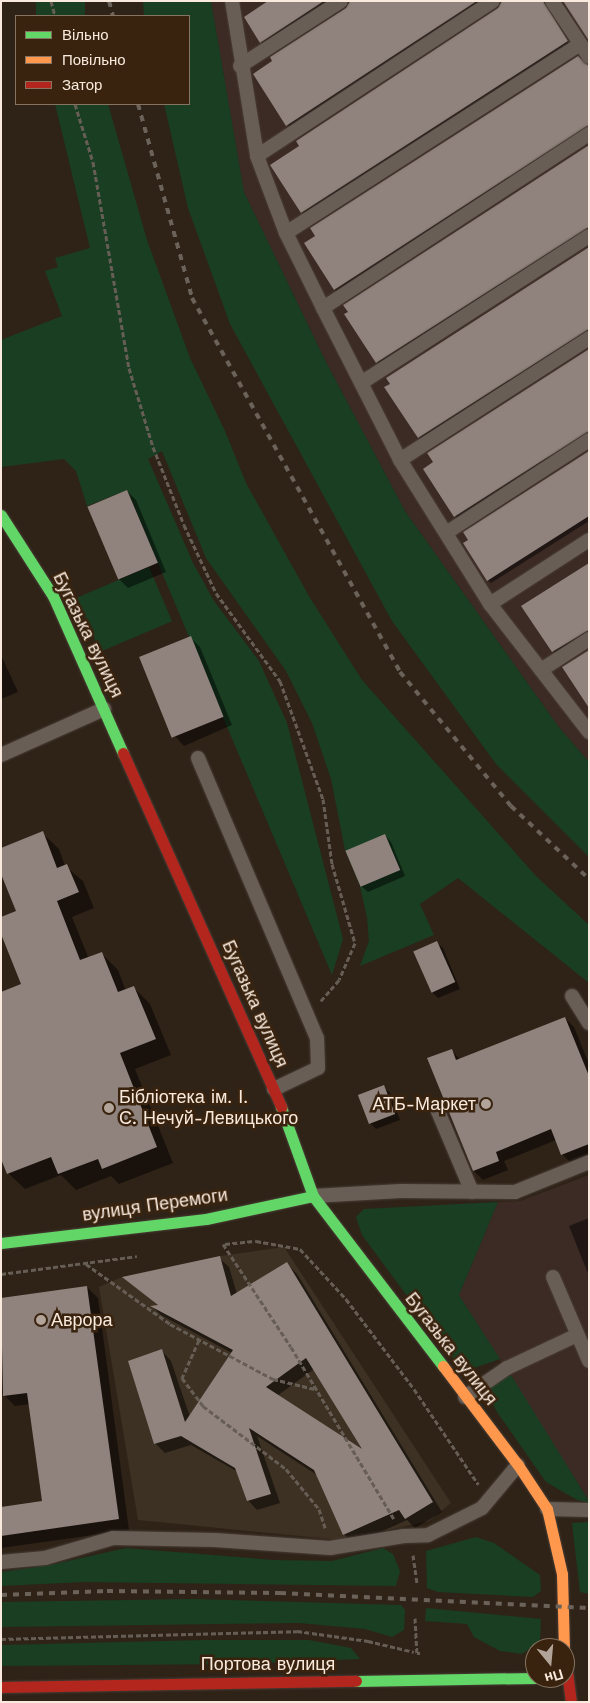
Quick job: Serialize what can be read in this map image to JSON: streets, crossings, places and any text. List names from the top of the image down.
{
  "streets": {
    "street": ["Бугазька вулиця", "вулиця Перемоги", "Портова вулиця"]
  },
  "crossings": [
    ["Бугазька вулиця", "вулиця Перемоги"]
  ],
  "places": ["АТБ-Маркет", "Бібліотека ім. І. С. Нечуй-Левицького", "Аврора"],
  "legend": ["Вільно", "Повільно", "Затор"],
  "north": "bottom"
}
